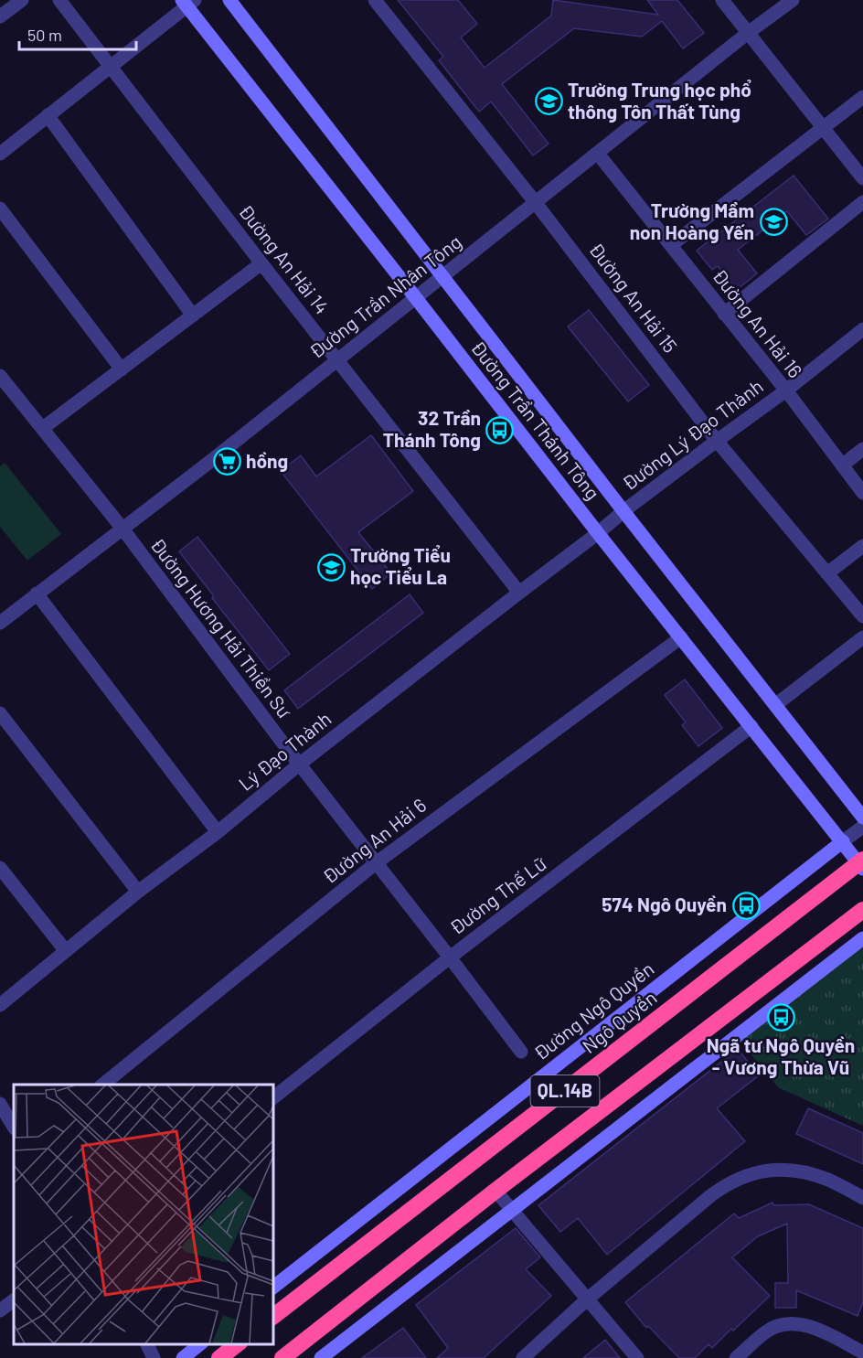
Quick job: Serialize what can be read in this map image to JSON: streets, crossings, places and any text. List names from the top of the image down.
{
  "streets": {
    "highway": ["Ngô Quyền", "QL.14B"],
    "main road": ["Đường Trần Thánh Tông", "Đường Ngô Quyền"],
    "street": [
      "Đường An Hải 14",
      "Đường Trần Nhân Tông",
      "Đường An Hải 15",
      "Đường An Hải 16",
      "Đường Lý Đạo Thành",
      "Đường Hương Hải Thiền Sư",
      "Lý Đạo Thành",
      "Đường An Hải 6",
      "Đường Thế Lữ"
    ]
  },
  "crossings": [
    ["Đường An Hải 14", "Đường Trần Nhân Tông"],
    ["Đường An Hải 14", "Lý Đạo Thành"],
    ["Đường Trần Nhân Tông", "Đường An Hải 15"],
    ["Đường Trần Nhân Tông", "Đường An Hải 16"],
    ["Đường Trần Nhân Tông", "Đường Trần Thánh Tông"],
    ["Đường Trần Nhân Tông", "Đường Hương Hải Thiền Sư"],
    ["Đường An Hải 15", "Đường Lý Đạo Thành"],
    ["Đường An Hải 16", "Đường Lý Đạo Thành"],
    ["Đường Trần Thánh Tông", "Đường Lý Đạo Thành"],
    ["Đường Trần Thánh Tông", "Lý Đạo Thành"],
    ["Đường Trần Thánh Tông", "Đường An Hải 6"],
    ["Đường Trần Thánh Tông", "Đường Thế Lữ"],
    ["Đường Trần Thánh Tông", "Đường Ngô Quyền"],
    ["Đường Trần Thánh Tông", "Ngô Quyền"],
    ["Đường Lý Đạo Thành", "Lý Đạo Thành"],
    ["Đường Hương Hải Thiền Sư", "Lý Đạo Thành"],
    ["Đường Hương Hải Thiền Sư", "Đường An Hải 6"],
    ["Đường Hương Hải Thiền Sư", "Đường Thế Lữ"]
  ],
  "places": {
    "school or university": ["Trường Trung học phổ thông Tôn Thất Tùng", "Trường Mầm non Hoàng Yến", "Trường Tiểu học Tiểu La"],
    "bus stop": ["32 Trần Thánh Tông", "574 Ngô Quyền", "Ngã tư Ngô Quyền - Vương Thừa Vũ"],
    "supermarket": ["hồng"]
  },
  "scale_bar": "50 m"
}
